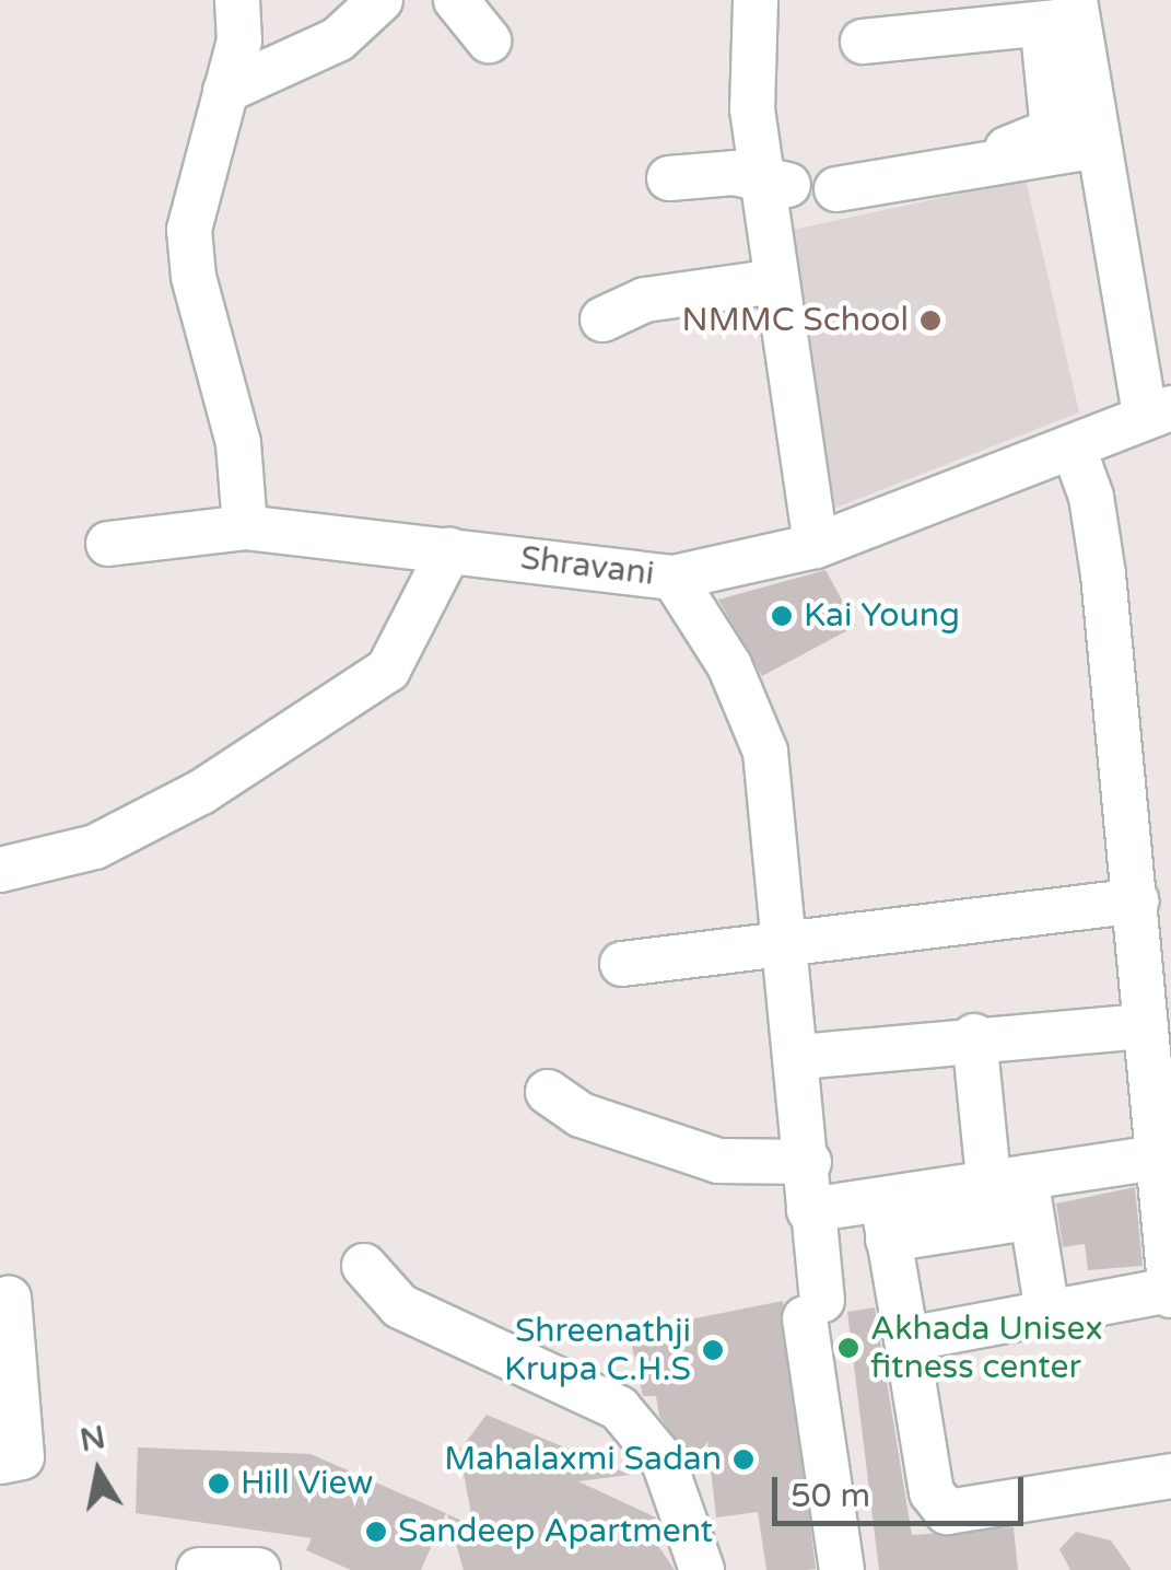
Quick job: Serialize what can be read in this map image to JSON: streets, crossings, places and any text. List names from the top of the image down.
{
  "streets": {
    "street": ["Shravani"]
  },
  "places": [
    "NMMC School",
    "Kai Young",
    "Akhada Unisex fitness center",
    "Shreenathji Krupa C.H.S",
    "Mahalaxmi Sadan",
    "Hill View",
    "Sandeep Apartment"
  ],
  "scale_bar": "50 m",
  "north": "top"
}
